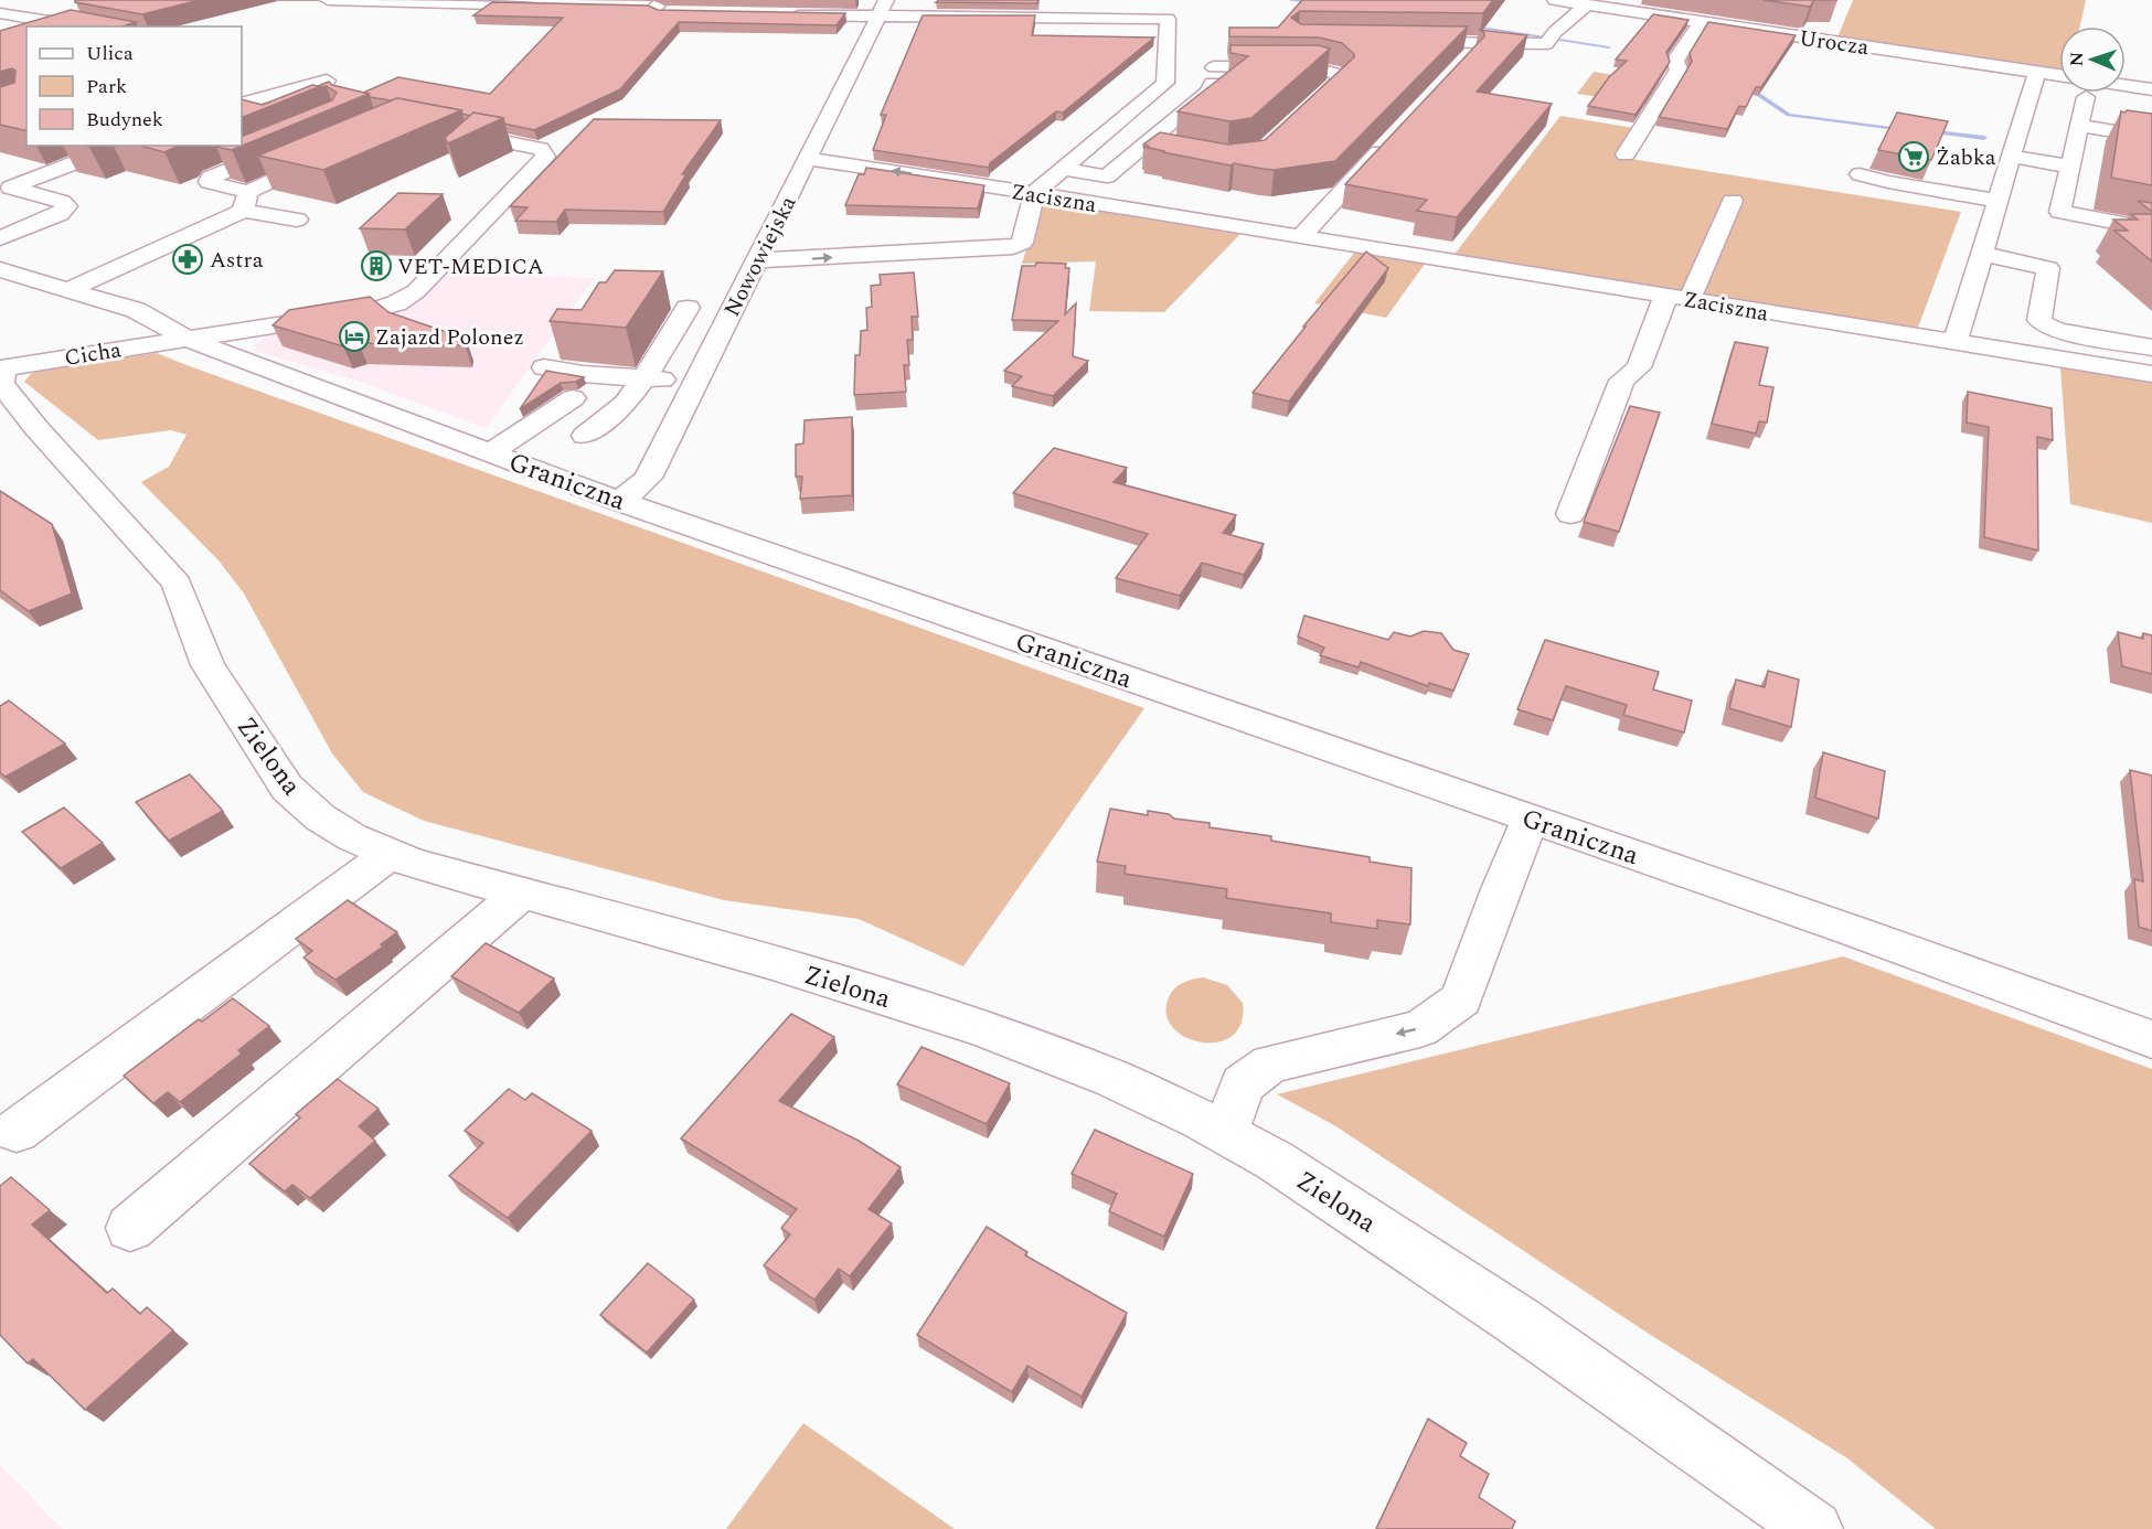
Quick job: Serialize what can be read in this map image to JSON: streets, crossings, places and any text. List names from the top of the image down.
{
  "streets": {
    "street": [
      "Urocza",
      "Zaciszna",
      "Nowowiejska",
      "Cicha",
      "Graniczna",
      "Zielona"
    ]
  },
  "crossings": [
    ["Zaciszna", "Nowowiejska"],
    ["Nowowiejska", "Graniczna"],
    ["Cicha", "Graniczna"],
    ["Cicha", "Zielona"]
  ],
  "places": {
    "supermarket": ["Żabka"],
    "pharmacy": ["Astra"],
    "building": ["VET-MEDICA"],
    "hotel": ["Zajazd Polonez"]
  },
  "legend": ["Ulica", "Park", "Budynek"],
  "north": "left"
}
